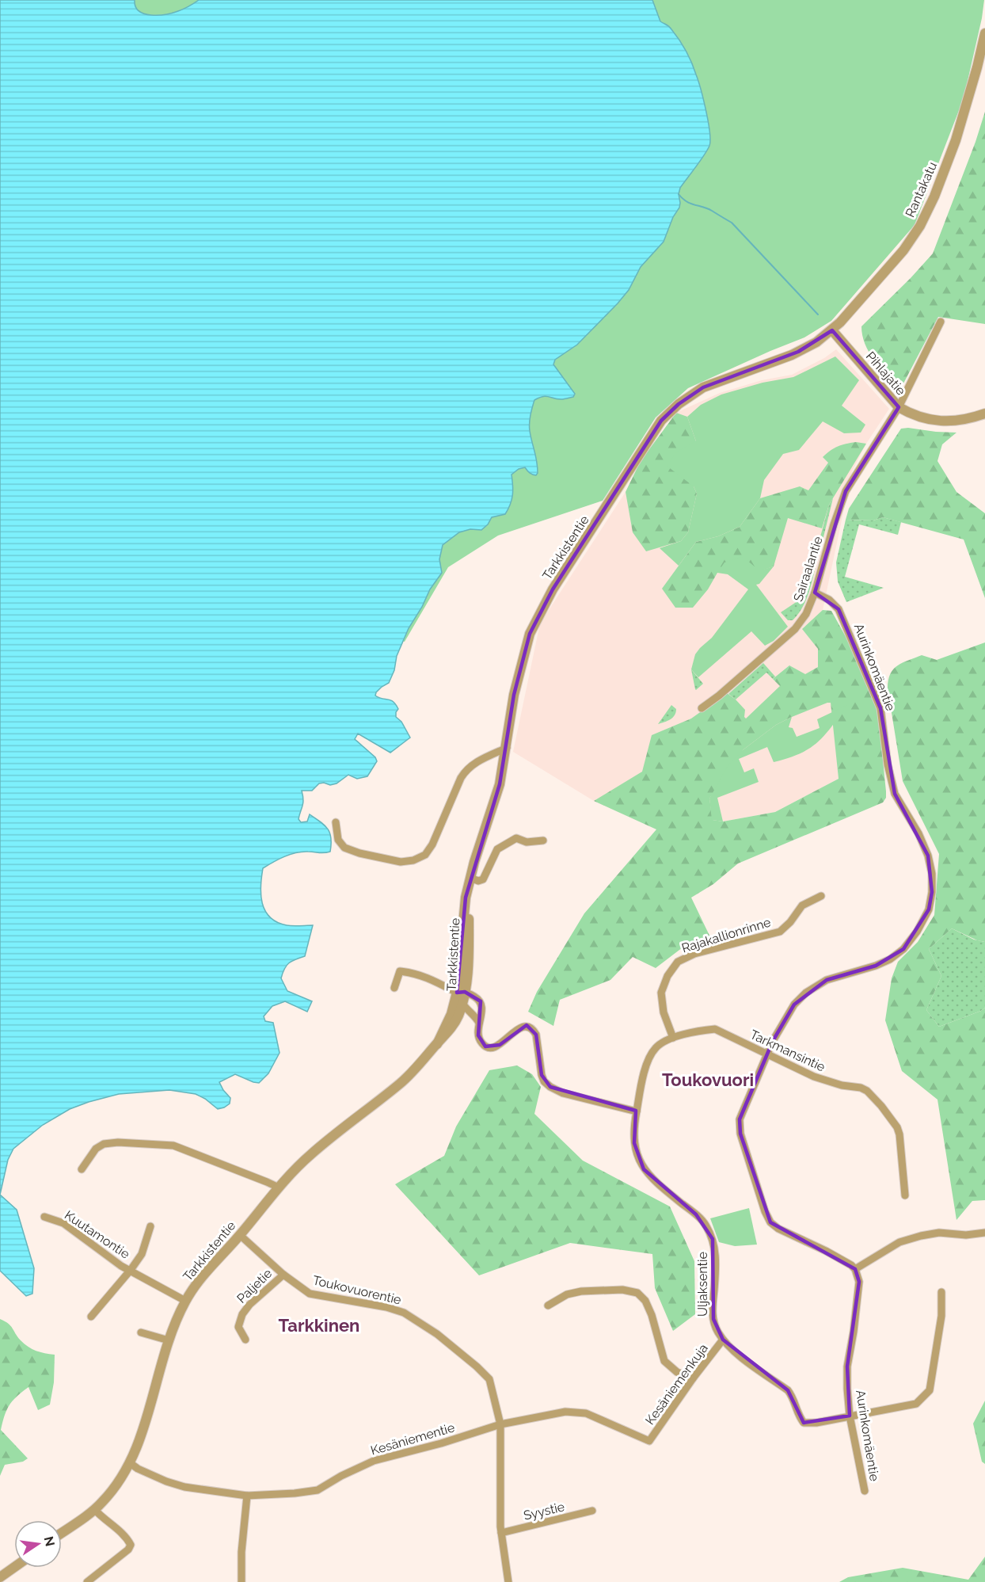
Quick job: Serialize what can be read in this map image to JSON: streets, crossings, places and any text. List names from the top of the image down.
{
  "streets": {
    "street": [
      "Rantakatu",
      "Pihlajatie",
      "Tarkkistentie",
      "Sairaalantie",
      "Aurinkomäentie",
      "Rajakallionrinne",
      "Tarkmansintie",
      "Kuutamontie",
      "Uljaksentie",
      "Paljetie",
      "Toukovuorentie",
      "Kesäniemenkuja",
      "Kesäniementie",
      "Syystie"
    ]
  },
  "crossings": [
    ["Rantakatu", "Pihlajatie"],
    ["Rantakatu", "Tarkkistentie"],
    ["Pihlajatie", "Tarkkistentie"],
    ["Pihlajatie", "Sairaalantie"],
    ["Tarkkistentie", "Kuutamontie"],
    ["Tarkkistentie", "Toukovuorentie"],
    ["Tarkkistentie", "Kesäniementie"],
    ["Sairaalantie", "Aurinkomäentie"],
    ["Aurinkomäentie", "Tarkmansintie"],
    ["Aurinkomäentie", "Uljaksentie"],
    ["Rajakallionrinne", "Tarkmansintie"],
    ["Tarkmansintie", "Uljaksentie"],
    ["Uljaksentie", "Kesäniemenkuja"],
    ["Paljetie", "Toukovuorentie"],
    ["Toukovuorentie", "Kesäniementie"],
    ["Toukovuorentie", "Syystie"],
    ["Kesäniemenkuja", "Kesäniementie"]
  ],
  "districts": ["Toukovuori", "Tarkkinen"],
  "north": "right"
}
